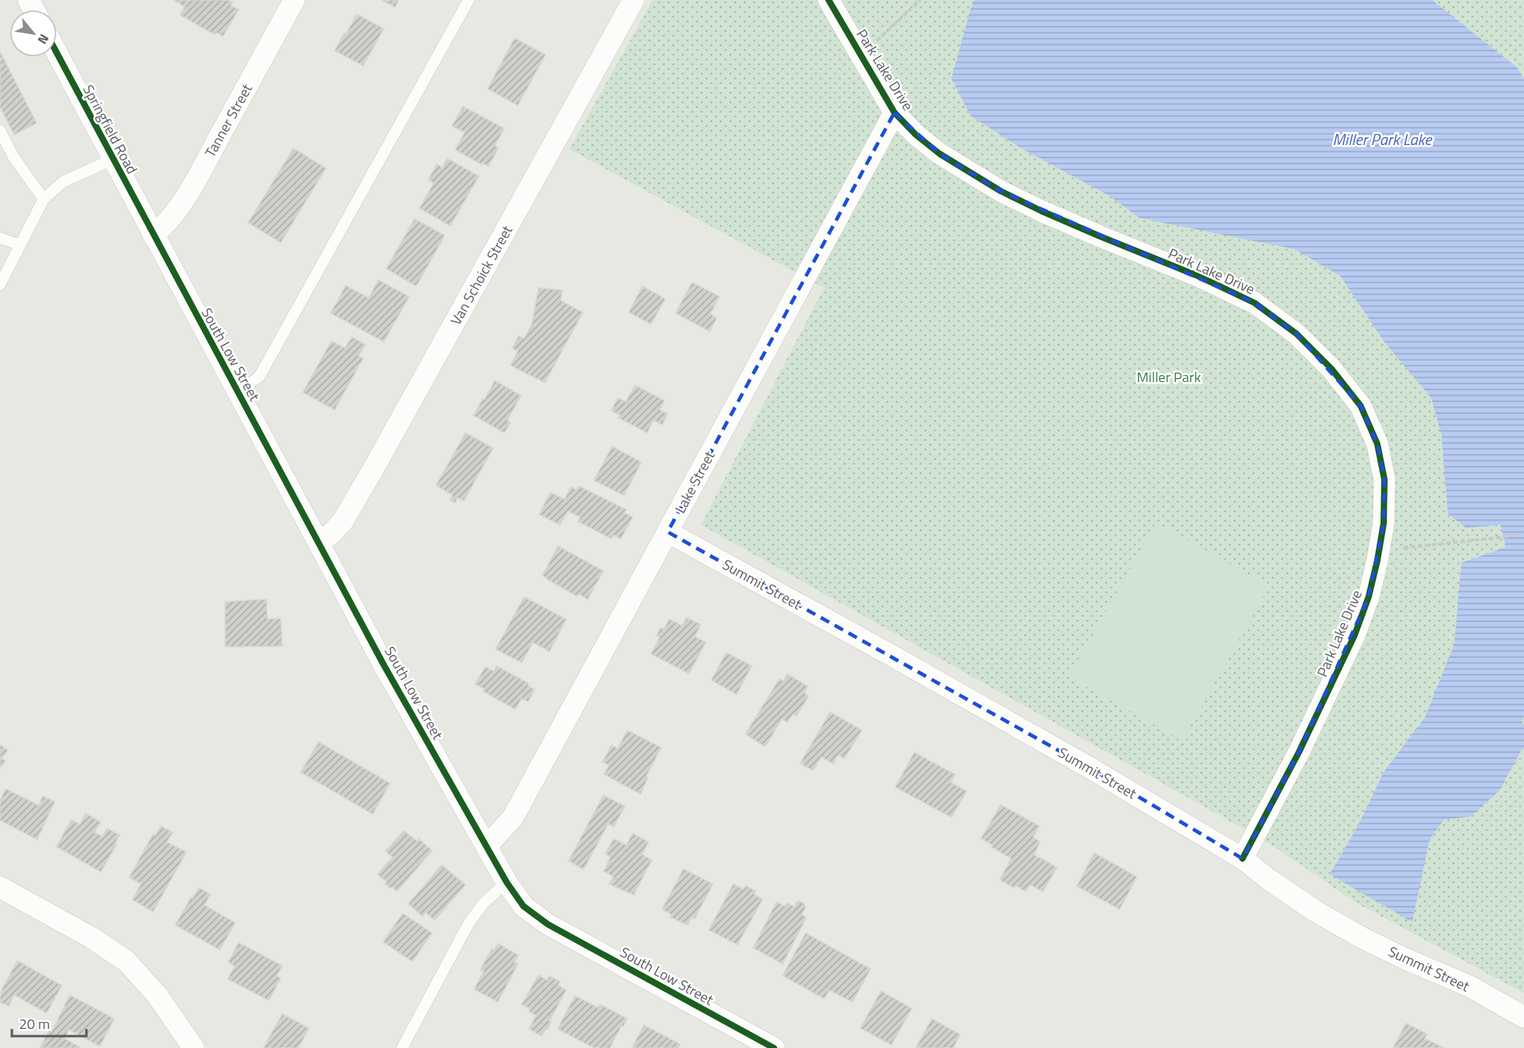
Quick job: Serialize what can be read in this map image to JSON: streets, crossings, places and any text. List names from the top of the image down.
{
  "streets": {
    "street": [
      "Park Lake Drive",
      "Tanner Street",
      "Springfield Road",
      "Van Schoick Street",
      "South Low Street",
      "Lake Street",
      "Summit Street"
    ]
  },
  "crossings": [
    ["Park Lake Drive", "Lake Street"],
    ["Park Lake Drive", "Summit Street"],
    ["Tanner Street", "Springfield Road"],
    ["Tanner Street", "South Low Street"],
    ["Springfield Road", "South Low Street"],
    ["Van Schoick Street", "South Low Street"],
    ["South Low Street", "Lake Street"],
    ["Lake Street", "Summit Street"]
  ],
  "water": ["Miller Park Lake"],
  "parks": ["Miller Park"],
  "scale_bar": "20 m",
  "north": "bottom right"
}
